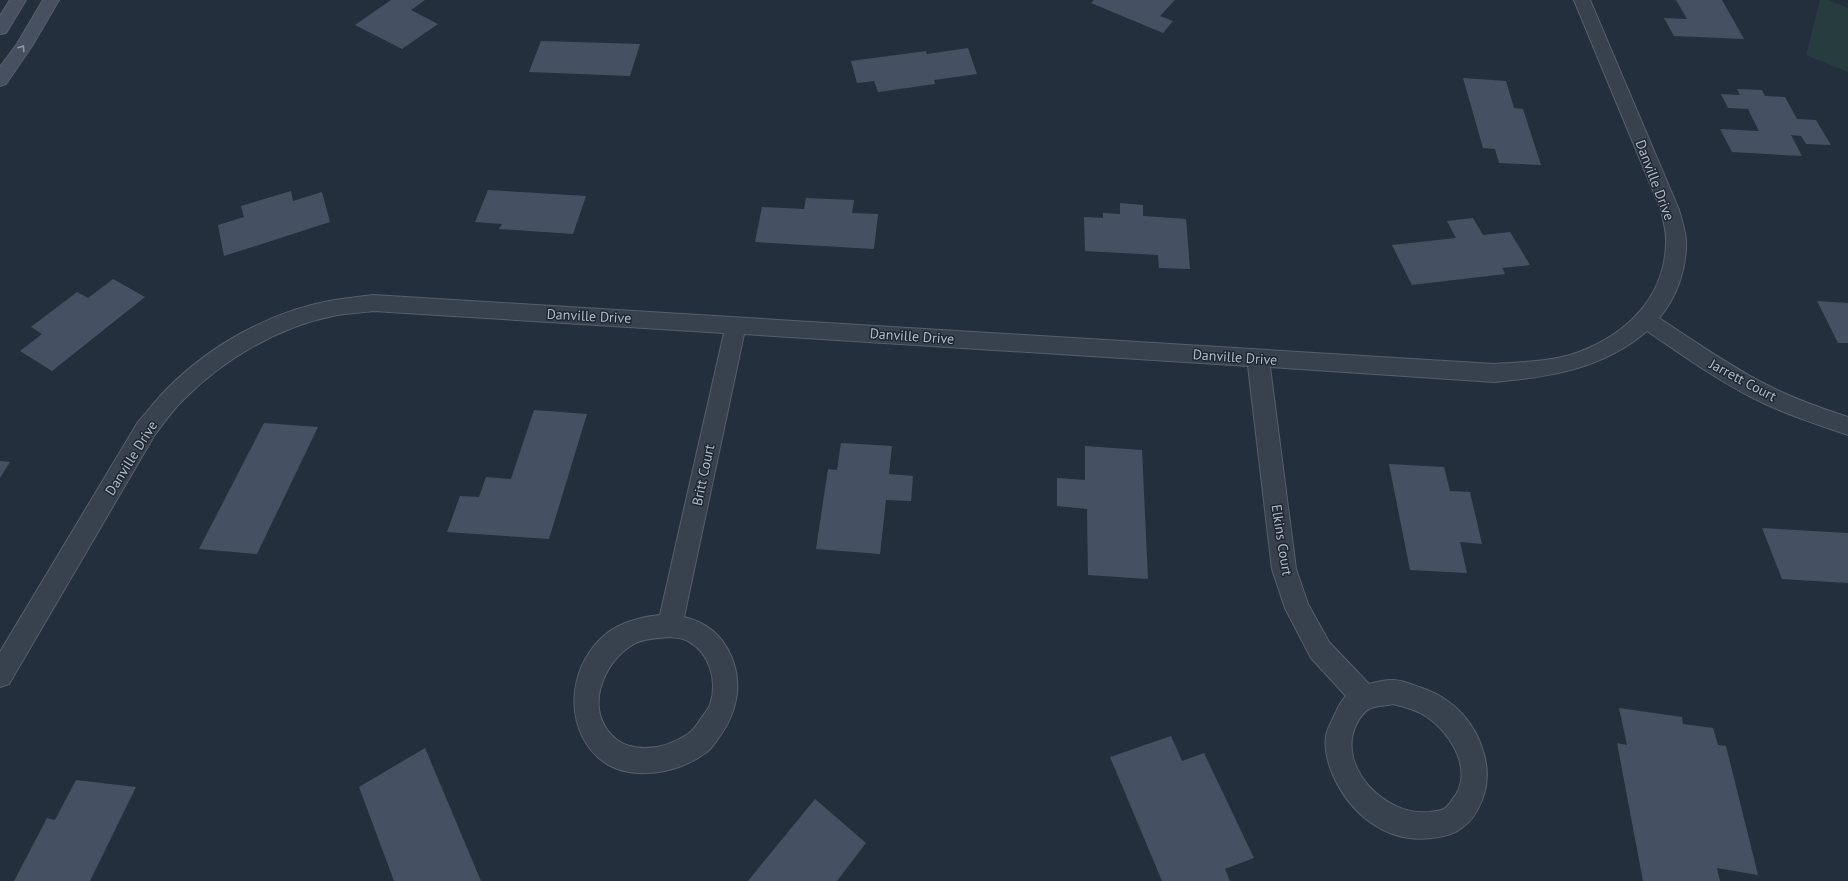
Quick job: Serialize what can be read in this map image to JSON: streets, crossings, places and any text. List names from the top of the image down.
{
  "streets": {
    "street": [
      "Danville Drive",
      "Jarrett Court",
      "Britt Court",
      "Elkins Court"
    ]
  },
  "crossings": [
    ["Danville Drive", "Jarrett Court"],
    ["Danville Drive", "Britt Court"],
    ["Danville Drive", "Elkins Court"]
  ]
}
